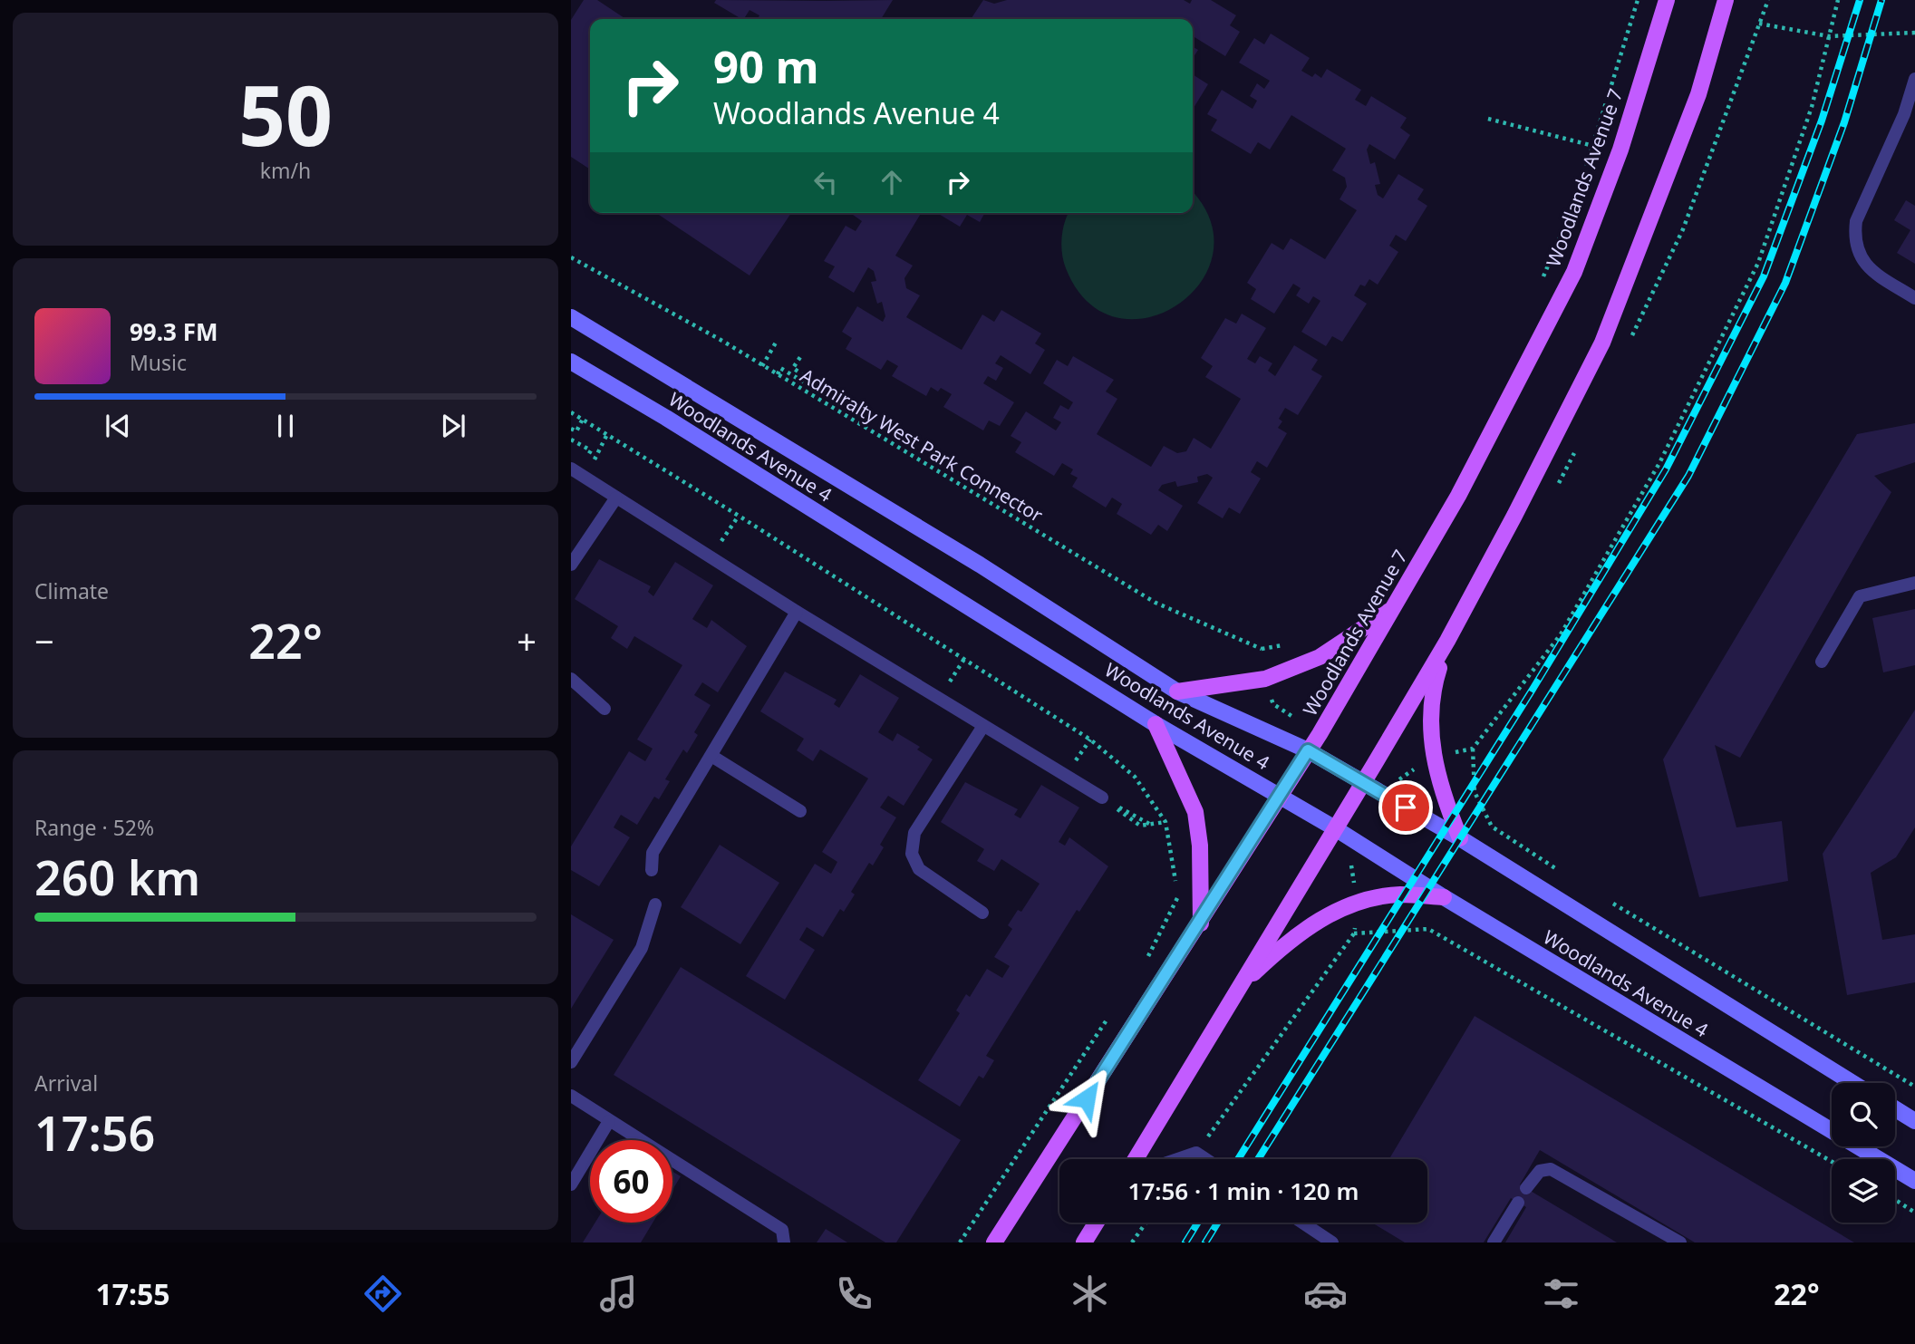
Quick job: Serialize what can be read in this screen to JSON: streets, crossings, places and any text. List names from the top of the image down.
{
  "streets": {
    "main road": ["Woodlands Avenue 7", "Woodlands Avenue 4"],
    "path": ["Admiralty West Park Connector"]
  },
  "crossings": [
    ["Woodlands Avenue 7", "Woodlands Avenue 4"]
  ],
  "page": {
    "tile": [
      ["50", "km/h"],
      "Climate",
      ["Range · 52%", "260 km"],
      ["Arrival", "17:56"]
    ],
    "turn": ["90 m", "Woodlands Avenue 4"],
    "song": ["99.3 FM", "Music"],
    "heat": ["−", "22°", "+"],
    "limit": "60",
    "trip": "17:56 · 1 min · 120 m",
    "tabs": ["17:55", "22°"]
  }
}
